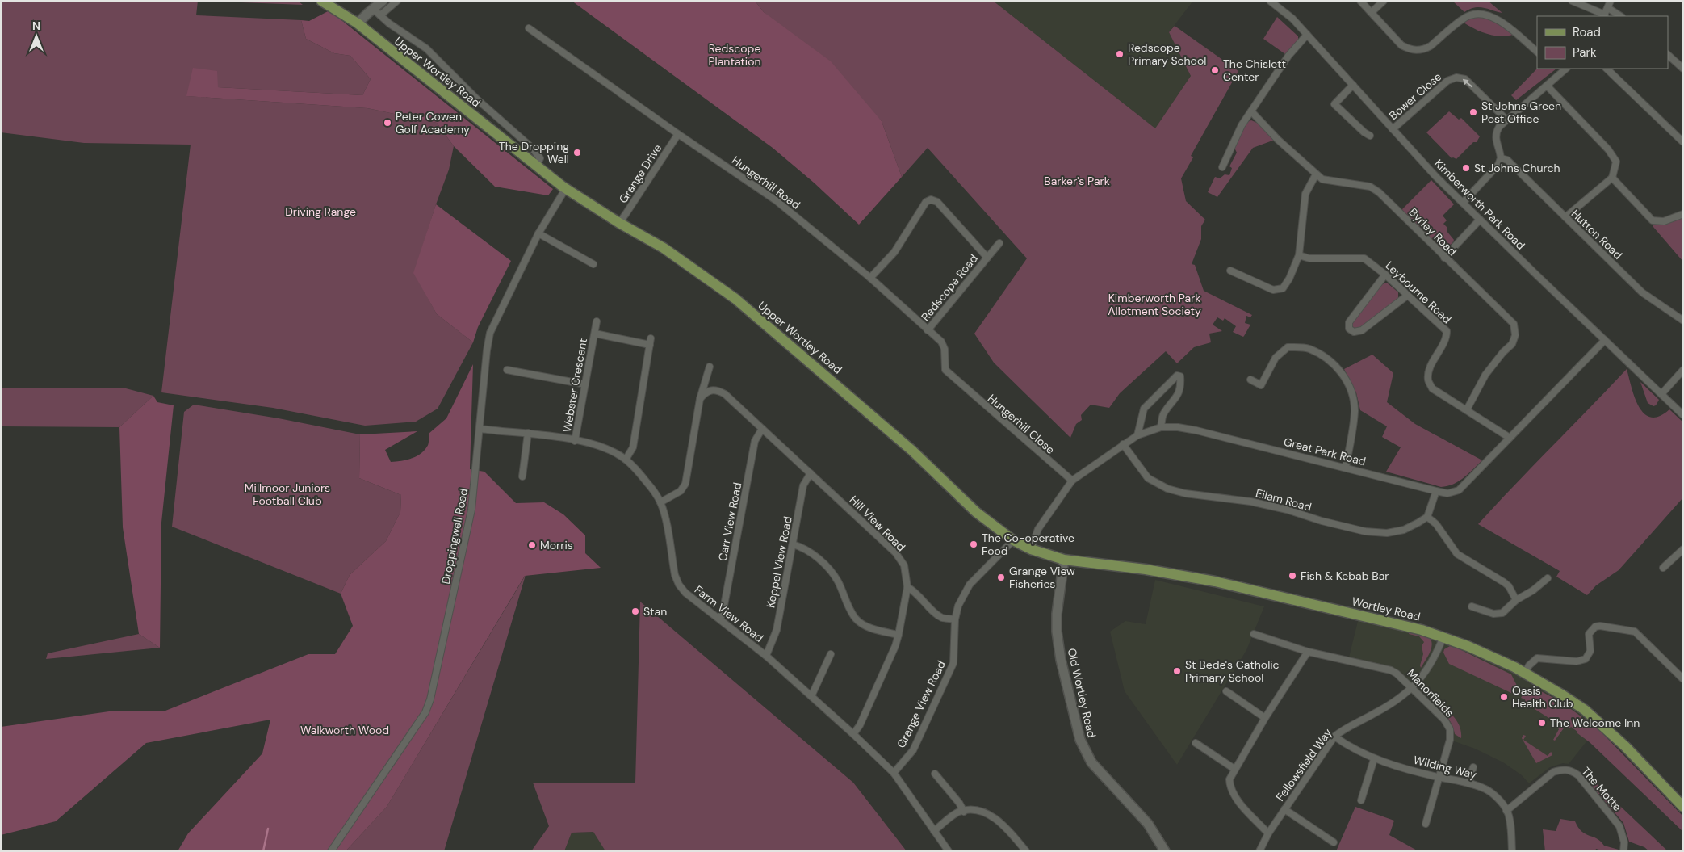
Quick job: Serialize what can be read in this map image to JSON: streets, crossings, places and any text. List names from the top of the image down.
{
  "streets": {
    "main road": ["Upper Wortley Road", "Wortley Road"],
    "street": [
      "Bower Close",
      "Grange Drive",
      "Hungerhill Road",
      "Kimberworth Park Road",
      "Byrley Road",
      "Hutton Road",
      "Redscope Road",
      "Leybourne Road",
      "Webster Crescent",
      "Hungerhill Close",
      "Great Park Road",
      "Eilam Road",
      "Carr View Road",
      "Hill View Road",
      "Droppingwell Road",
      "Keppel View Road",
      "Farm View Road",
      "Old Wortley Road",
      "Manorfields",
      "Grange View Road",
      "Fellowsfield Way",
      "Wilding Way",
      "The Motte"
    ]
  },
  "crossings": [
    ["Upper Wortley Road", "Grange Drive"],
    ["Upper Wortley Road", "Great Park Road"],
    ["Upper Wortley Road", "Droppingwell Road"],
    ["Upper Wortley Road", "Wortley Road"],
    ["Upper Wortley Road", "Grange View Road"],
    ["Bower Close", "Kimberworth Park Road"],
    ["Grange Drive", "Hungerhill Road"],
    ["Hungerhill Road", "Redscope Road"],
    ["Hungerhill Road", "Hungerhill Close"],
    ["Kimberworth Park Road", "Great Park Road"],
    ["Byrley Road", "Leybourne Road"],
    ["Leybourne Road", "Great Park Road"],
    ["Webster Crescent", "Farm View Road"],
    ["Hungerhill Close", "Great Park Road"],
    ["Great Park Road", "Eilam Road"],
    ["Great Park Road", "Wortley Road"],
    ["Carr View Road", "Hill View Road"],
    ["Carr View Road", "Farm View Road"],
    ["Hill View Road", "Keppel View Road"],
    ["Hill View Road", "Farm View Road"],
    ["Droppingwell Road", "Farm View Road"],
    ["Keppel View Road", "Farm View Road"],
    ["Wortley Road", "Old Wortley Road"],
    ["Wortley Road", "Fellowsfield Way"],
    ["Farm View Road", "Grange View Road"],
    ["Manorfields", "Fellowsfield Way"],
    ["Manorfields", "Wilding Way"],
    ["Fellowsfield Way", "Wilding Way"],
    ["Wilding Way", "The Motte"]
  ],
  "parks": [
    "Redscope Plantation",
    "Barker's Park",
    "Driving Range",
    "Kimberworth Park Allotment Society",
    "Millmoor Juniors Football Club",
    "Walkworth Wood"
  ],
  "places": [
    "Redscope Primary School",
    "The Chislett Center",
    "St Johns Green Post Office",
    "Peter Cowen Golf Academy",
    "The Dropping Well",
    "St Johns Church",
    "The Co-operative Food",
    "Morris",
    "Fish & Kebab Bar",
    "Grange View Fisheries",
    "Stan",
    "St Bede's Catholic Primary School",
    "Oasis Health Club",
    "The Welcome Inn"
  ],
  "legend": ["Road", "Park"],
  "north": "top"
}
